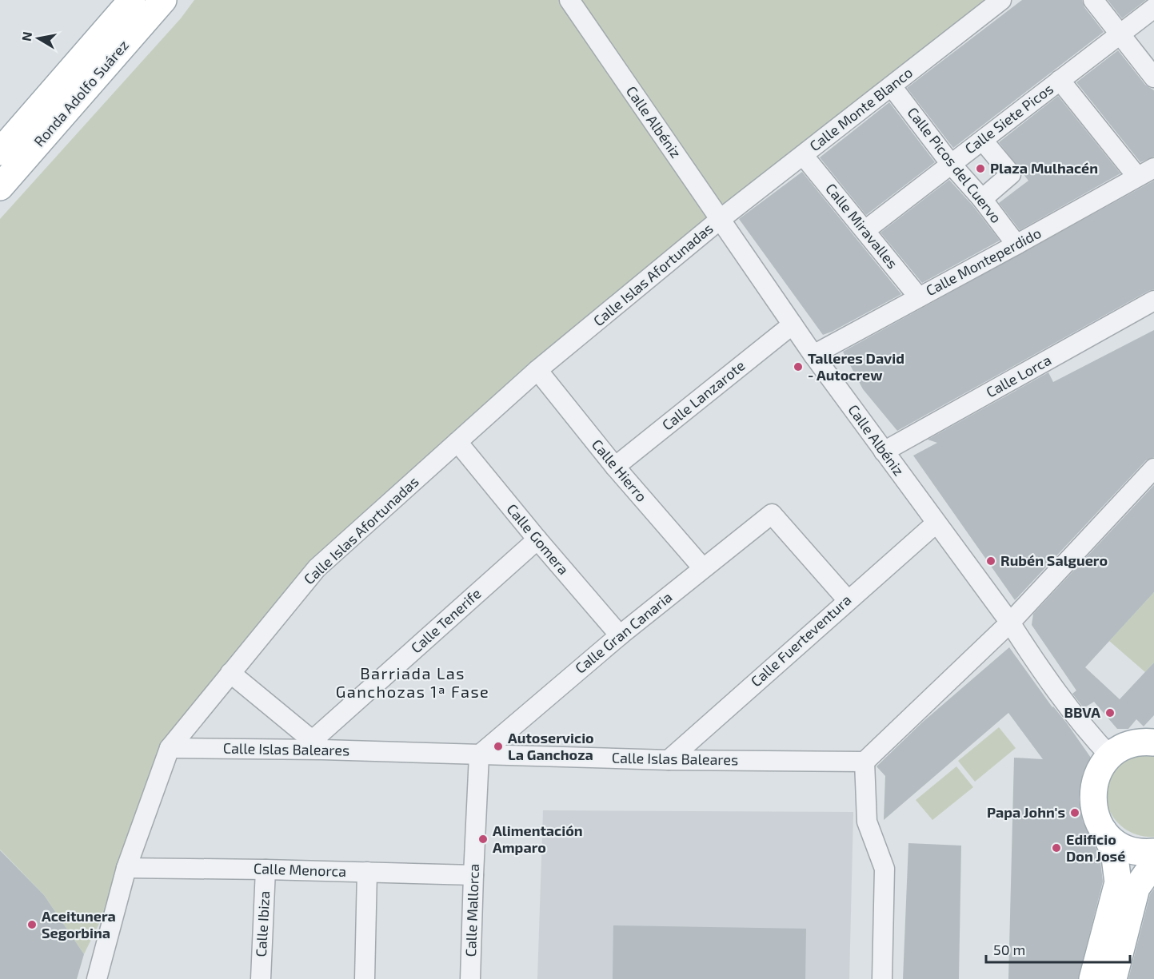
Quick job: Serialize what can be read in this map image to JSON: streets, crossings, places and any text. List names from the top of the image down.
{
  "streets": {
    "main road": ["Ronda Adolfo Suárez"],
    "street": [
      "Calle Monte Blanco",
      "Calle Siete Picos",
      "Calle Albéniz",
      "Calle Picos del Cuervo",
      "Calle Miravalles",
      "Calle Monteperdido",
      "Calle Islas Afortunadas",
      "Calle Lorca",
      "Calle Lanzarote",
      "Calle Hierro",
      "Calle Gomera",
      "Calle Tenerife",
      "Calle Gran Canaria",
      "Calle Fuerteventura",
      "Calle Islas Baleares",
      "Calle Menorca",
      "Calle Mallorca",
      "Calle Ibiza"
    ]
  },
  "crossings": [
    ["Calle Monte Blanco", "Calle Albéniz"],
    ["Calle Monte Blanco", "Calle Picos del Cuervo"],
    ["Calle Monte Blanco", "Calle Miravalles"],
    ["Calle Monte Blanco", "Calle Islas Afortunadas"],
    ["Calle Siete Picos", "Calle Picos del Cuervo"],
    ["Calle Siete Picos", "Calle Miravalles"],
    ["Calle Albéniz", "Calle Monteperdido"],
    ["Calle Albéniz", "Calle Islas Afortunadas"],
    ["Calle Albéniz", "Calle Lorca"],
    ["Calle Albéniz", "Calle Lanzarote"],
    ["Calle Albéniz", "Calle Fuerteventura"],
    ["Calle Picos del Cuervo", "Calle Monteperdido"],
    ["Calle Miravalles", "Calle Monteperdido"],
    ["Calle Islas Afortunadas", "Calle Hierro"],
    ["Calle Islas Afortunadas", "Calle Gomera"],
    ["Calle Islas Afortunadas", "Calle Islas Baleares"],
    ["Calle Islas Afortunadas", "Calle Menorca"],
    ["Calle Lanzarote", "Calle Hierro"],
    ["Calle Hierro", "Calle Gran Canaria"],
    ["Calle Gomera", "Calle Tenerife"],
    ["Calle Gomera", "Calle Gran Canaria"],
    ["Calle Tenerife", "Calle Islas Baleares"],
    ["Calle Gran Canaria", "Calle Fuerteventura"],
    ["Calle Gran Canaria", "Calle Islas Baleares"],
    ["Calle Gran Canaria", "Calle Mallorca"],
    ["Calle Fuerteventura", "Calle Islas Baleares"],
    ["Calle Islas Baleares", "Calle Mallorca"],
    ["Calle Menorca", "Calle Mallorca"],
    ["Calle Menorca", "Calle Ibiza"]
  ],
  "districts": ["Barriada Las Ganchozas 1ª Fase"],
  "places": [
    "Plaza Mulhacén",
    "Talleres David - Autocrew",
    "Rubén Salguero",
    "BBVA",
    "Autoservicio La Ganchoza",
    "Papa John's",
    "Alimentación Amparo",
    "Edificio Don José",
    "Aceitunera Segorbina"
  ],
  "scale_bar": "50 m",
  "north": "left"
}
